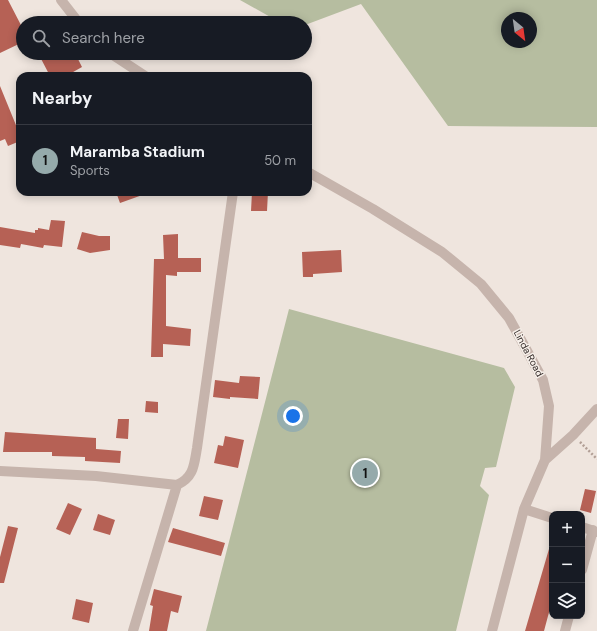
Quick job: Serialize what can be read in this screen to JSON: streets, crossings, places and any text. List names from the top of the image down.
{
  "streets": {
    "street": ["Linda Road"]
  },
  "north": "bottom right",
  "page": {
    "search": "Search here",
    "heading": "Nearby",
    "list": [
      {
        "mark": "1",
        "name": "Maramba Stadium",
        "note": "Sports",
        "value": "50 m"
      }
    ],
    "pins": "1",
    "map_buttons": ["+", "−"]
  }
}
